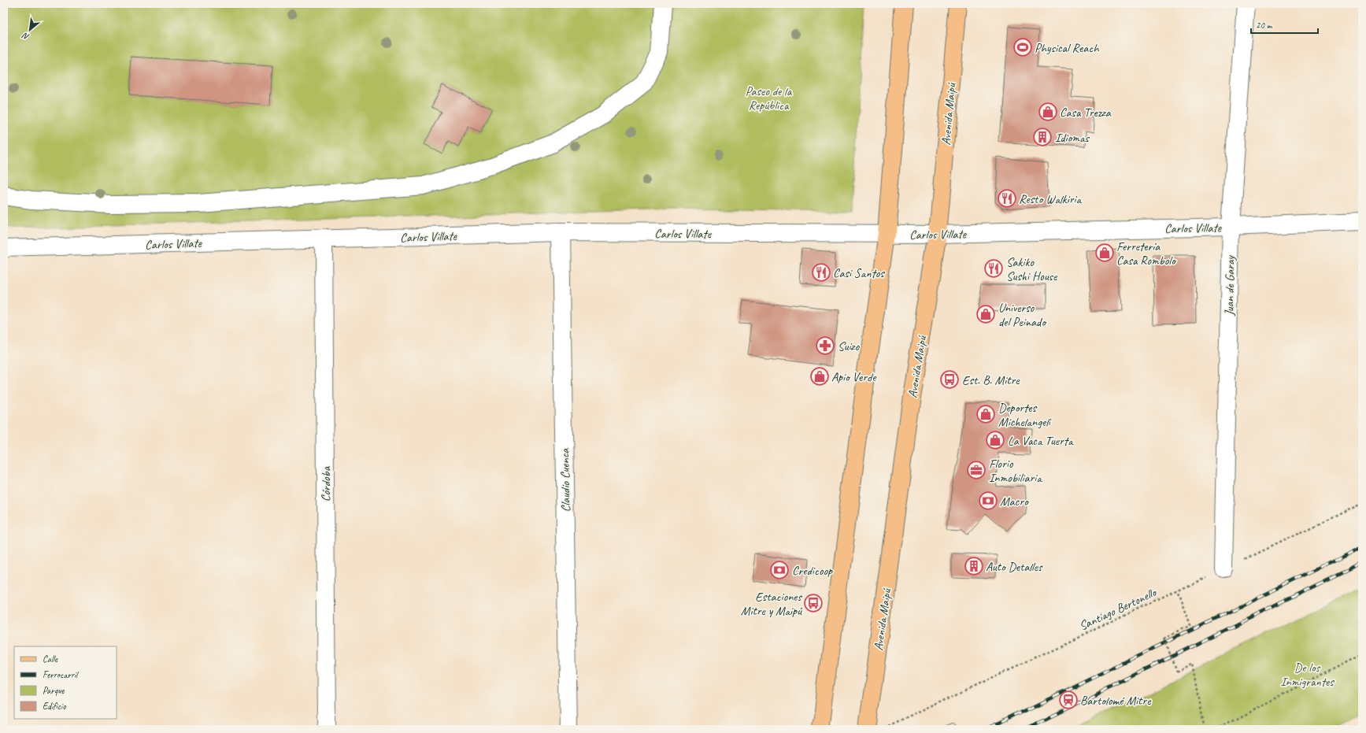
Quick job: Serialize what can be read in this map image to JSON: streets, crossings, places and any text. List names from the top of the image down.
{
  "streets": {
    "main road": ["Avenida Maipú"],
    "street": [
      "Carlos Villate",
      "Juan de Garay",
      "Claudio Cuenca",
      "Córdoba"
    ],
    "path": ["Santiago Bertonello"]
  },
  "crossings": [
    ["Avenida Maipú", "Carlos Villate"],
    ["Carlos Villate", "Juan de Garay"],
    ["Carlos Villate", "Claudio Cuenca"],
    ["Carlos Villate", "Córdoba"],
    ["Juan de Garay", "Santiago Bertonello"]
  ],
  "parks": ["Paseo de la República", "De los Inmigrantes"],
  "places": {
    "sports": ["Physical Reach"],
    "shop": [
      "Casa Trezza",
      "Ferretería Casa Rombolo",
      "Universo del Peinado",
      "Apio Verde",
      "Deportes Michelangeli",
      "La Vaca Tuerta"
    ],
    "building": ["Idiomas", "Auto Detalles"],
    "restaurant": ["Resto Walkiria", "Sakiko Sushi House", "Casi Santos"],
    "pharmacy": ["Suizo"],
    "bus stop": ["Est. B. Mitre", "Estaciones Mitre y Maipú"],
    "office": ["Florio Inmobiliaria"],
    "bank": ["Macro", "Credicoop"],
    "station": ["Bartolomé Mitre"]
  },
  "legend": [
    "Calle",
    "Ferrocarril",
    "Parque",
    "Edificio"
  ],
  "scale_bar": "20 m",
  "north": "bottom left"
}
